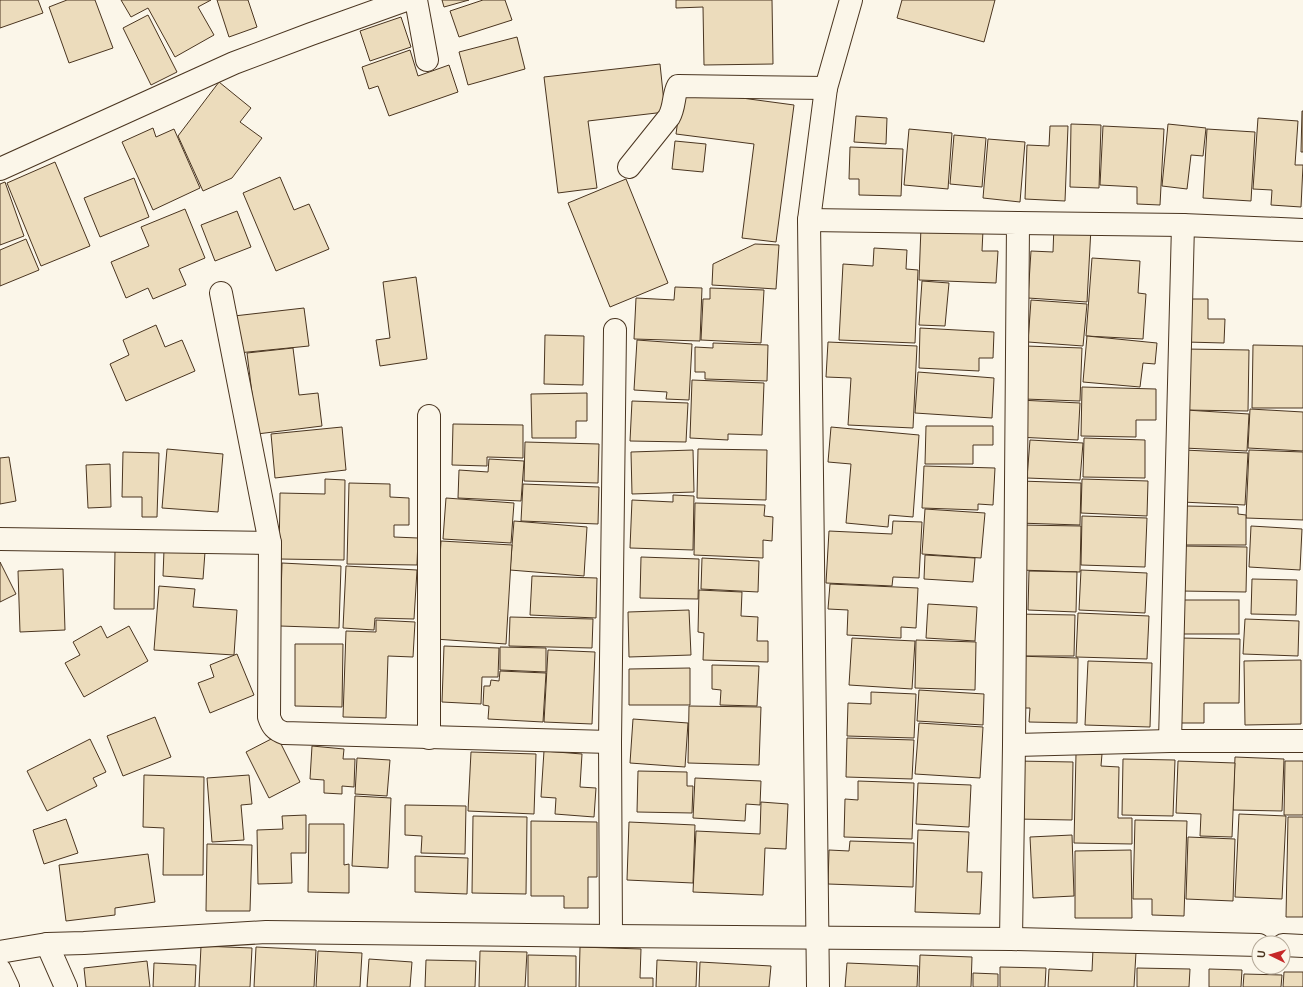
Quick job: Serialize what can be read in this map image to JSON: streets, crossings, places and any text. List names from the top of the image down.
{
  "north": "left"
}
